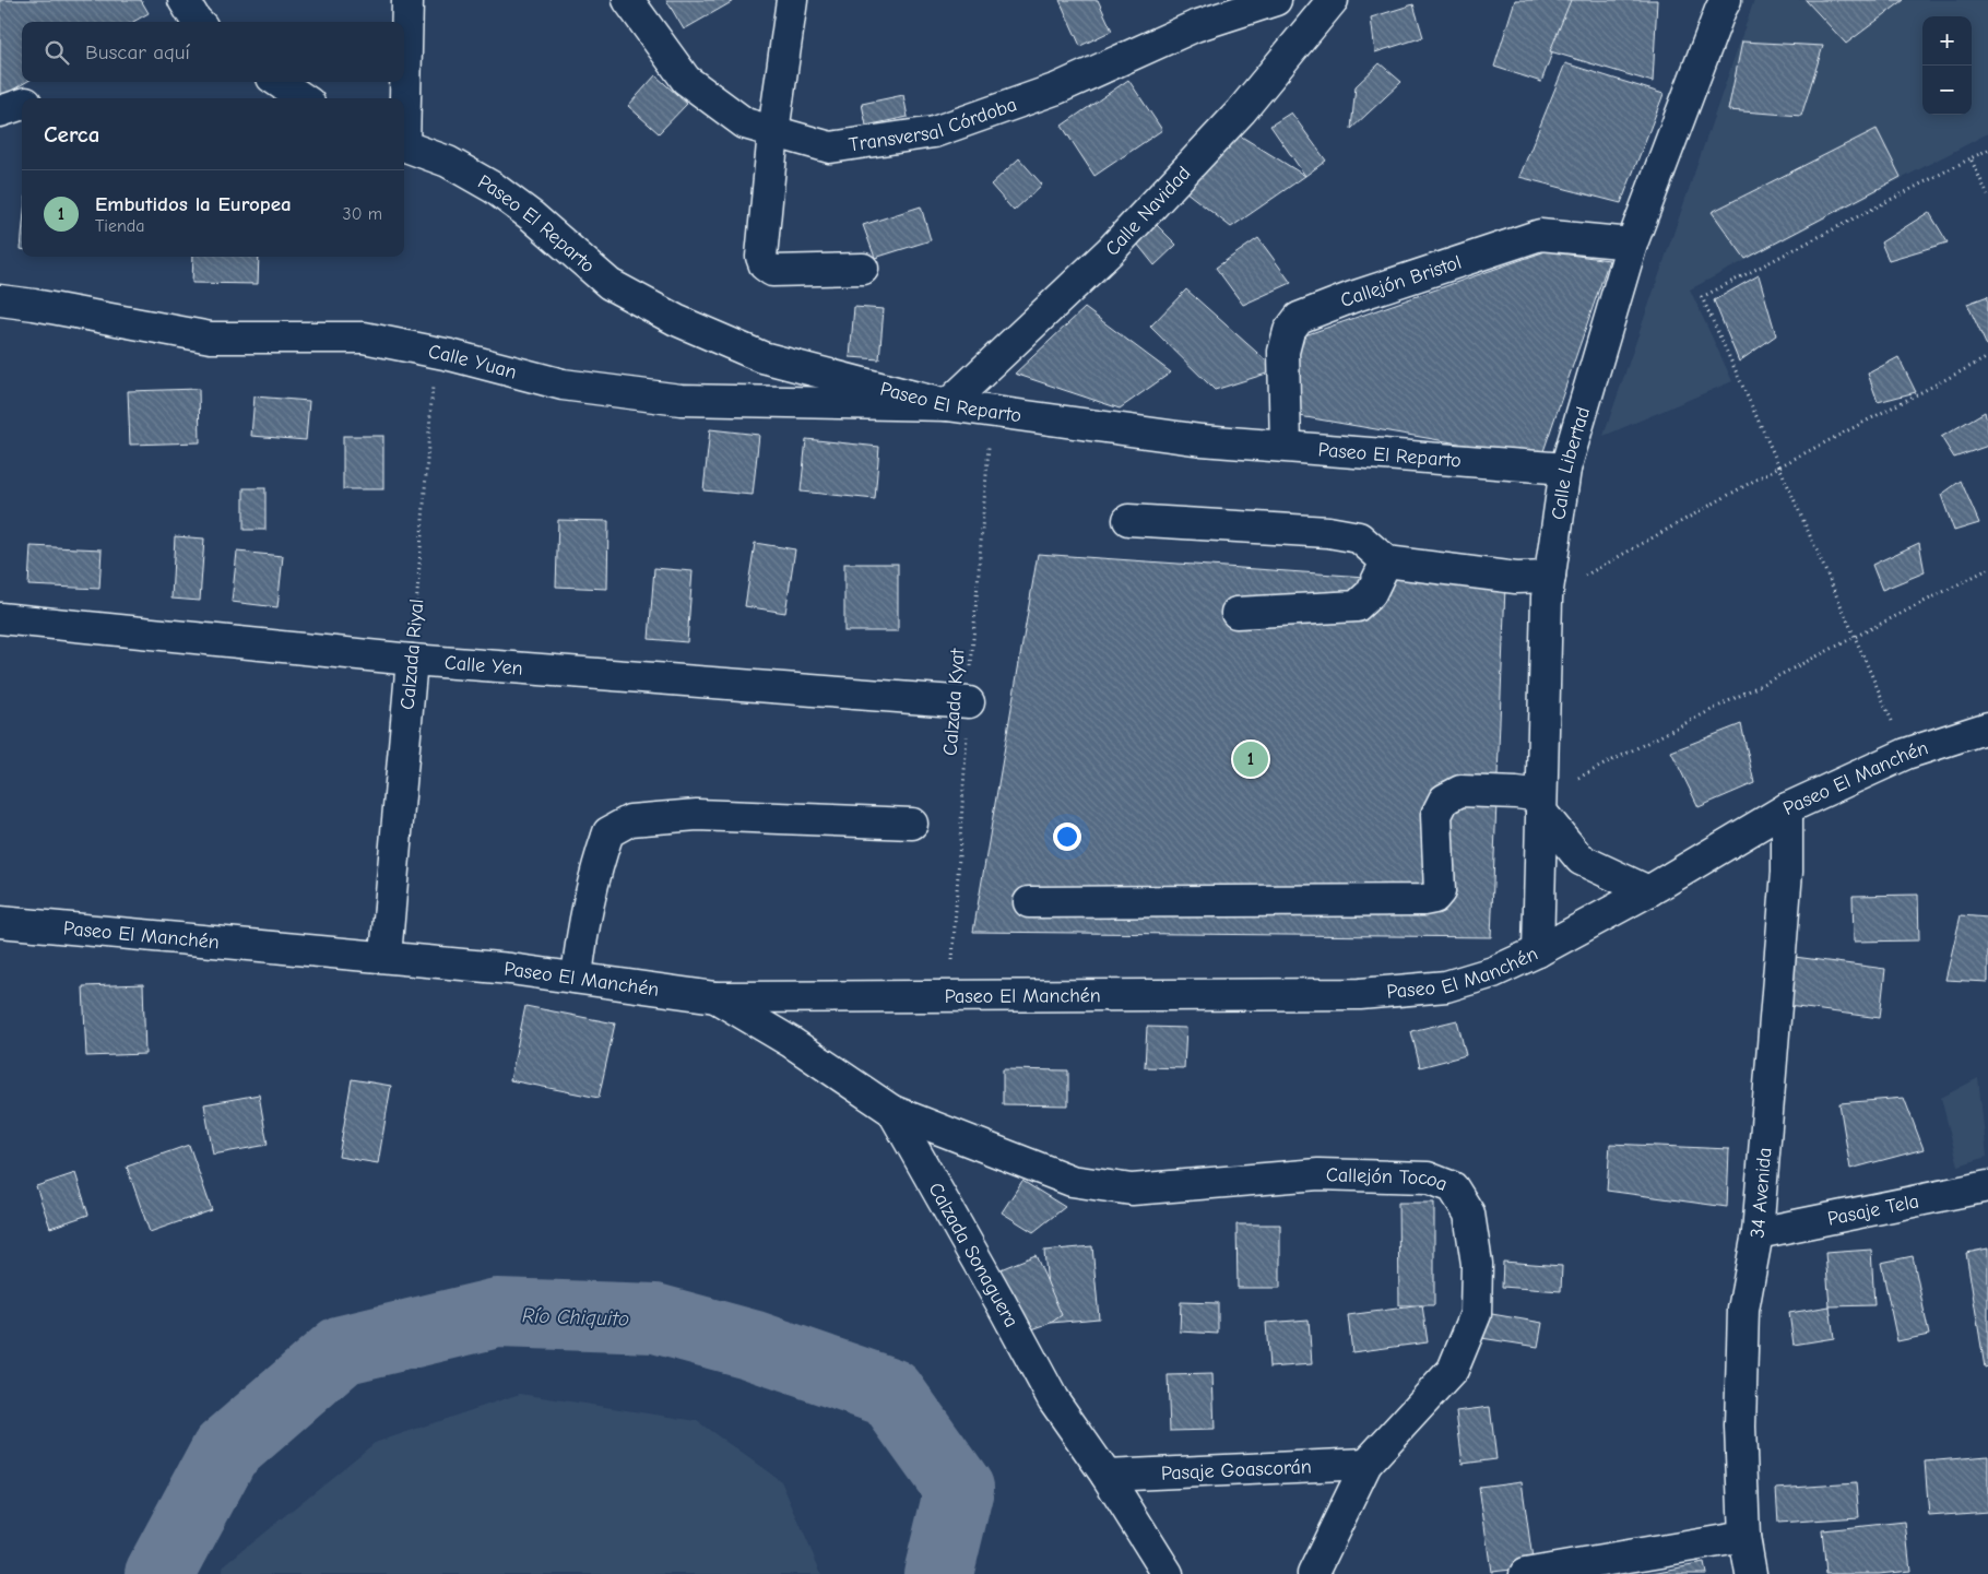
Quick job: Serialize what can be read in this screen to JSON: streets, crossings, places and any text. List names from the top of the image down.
{
  "streets": {
    "street": [
      "Transversal Córdoba",
      "Calle Navidad",
      "Paseo El Reparto",
      "Callejón Bristol",
      "Calle Yuan",
      "Calle Libertad",
      "Calzada Riyal",
      "Calle Yen",
      "Paseo El Manchén",
      "Callejón Tocoa",
      "34 Avenida",
      "Pasaje Tela",
      "Calzada Sonaguera",
      "Pasaje Goascorán"
    ],
    "path": ["Calzada Kyat"]
  },
  "crossings": [
    ["Calle Navidad", "Paseo El Reparto"],
    ["Calle Navidad", "Calle Yuan"],
    ["Paseo El Reparto", "Callejón Bristol"],
    ["Paseo El Reparto", "Calle Yuan"],
    ["Paseo El Reparto", "Calle Libertad"],
    ["Paseo El Reparto", "Calzada Kyat"],
    ["Callejón Bristol", "Calle Libertad"],
    ["Calle Yuan", "Calzada Riyal"],
    ["Calle Libertad", "Paseo El Manchén"],
    ["Calzada Riyal", "Calle Yen"],
    ["Calzada Riyal", "Paseo El Manchén"],
    ["Calle Yen", "Calzada Kyat"],
    ["Calzada Kyat", "Paseo El Manchén"],
    ["Paseo El Manchén", "34 Avenida"],
    ["Paseo El Manchén", "Calzada Sonaguera"],
    ["Callejón Tocoa", "Calzada Sonaguera"],
    ["Callejón Tocoa", "Pasaje Goascorán"],
    ["34 Avenida", "Pasaje Tela"],
    ["Calzada Sonaguera", "Pasaje Goascorán"]
  ],
  "water": ["Río Chiquito"],
  "page": {
    "map_buttons": ["+", "−"],
    "search": "Buscar aquí",
    "heading": "Cerca",
    "list": [
      {
        "mark": "1",
        "name": "Embutidos la Europea",
        "note": "Tienda",
        "value": "30 m"
      }
    ],
    "pins": "1"
  }
}
